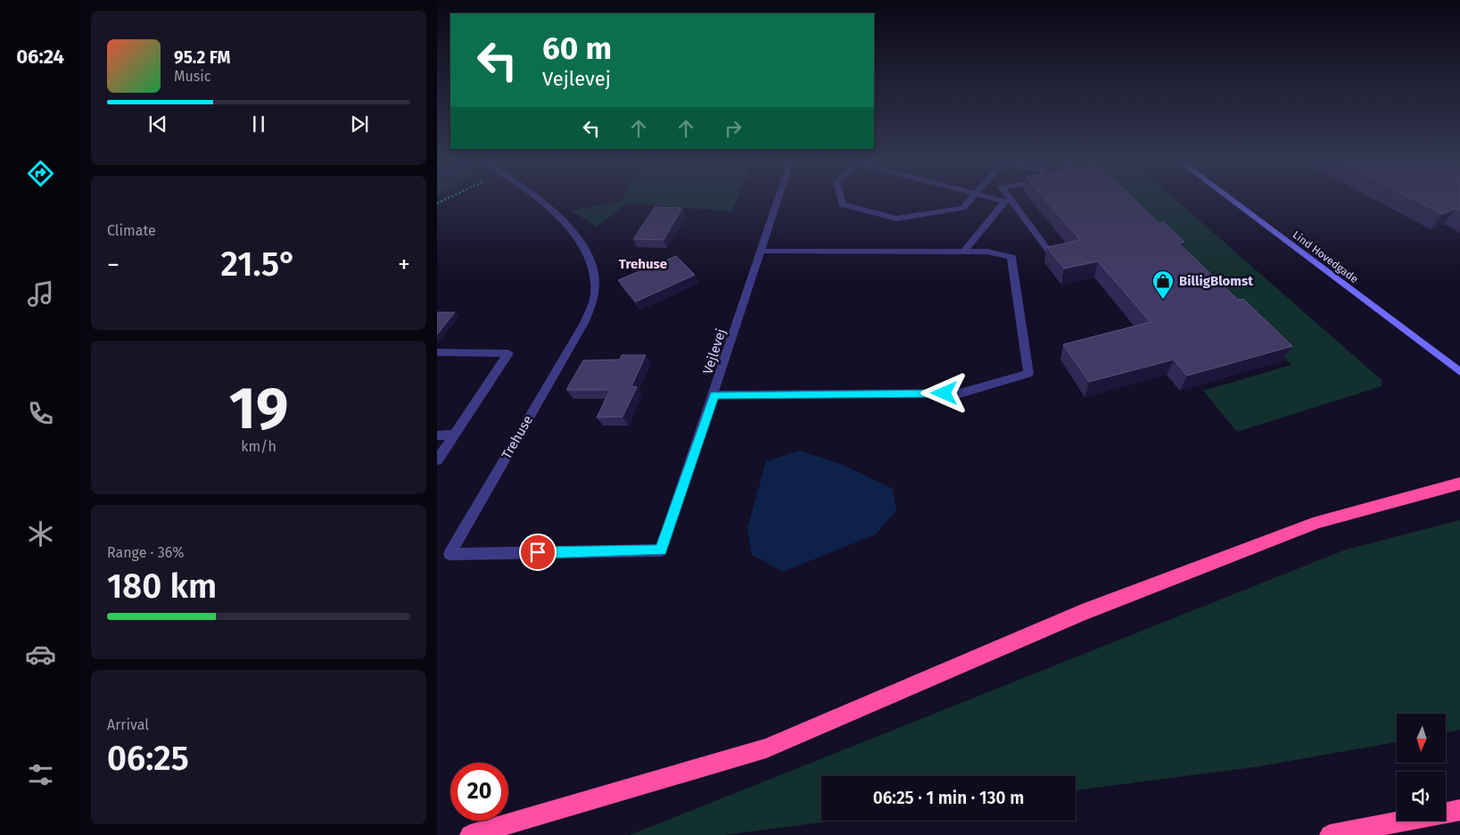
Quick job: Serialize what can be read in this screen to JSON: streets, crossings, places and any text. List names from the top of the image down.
{
  "streets": {
    "main road": ["Lind Hovedgade"],
    "street": ["Vejlevej", "Trehuse"]
  },
  "crossings": [
    ["Vejlevej", "Trehuse"]
  ],
  "districts": ["Trehuse"],
  "places": {
    "shop": ["BilligBlomst"]
  },
  "north": "bottom",
  "page": {
    "tabs": "06:24",
    "turn": ["60 m", "Vejlevej"],
    "song": ["95.2 FM", "Music"],
    "tile": [
      "Climate",
      ["19", "km/h"],
      ["Range · 36%", "180 km"],
      ["Arrival", "06:25"]
    ],
    "heat": ["−", "21.5°", "+"],
    "limit": "20",
    "trip": "06:25 · 1 min · 130 m"
  }
}
